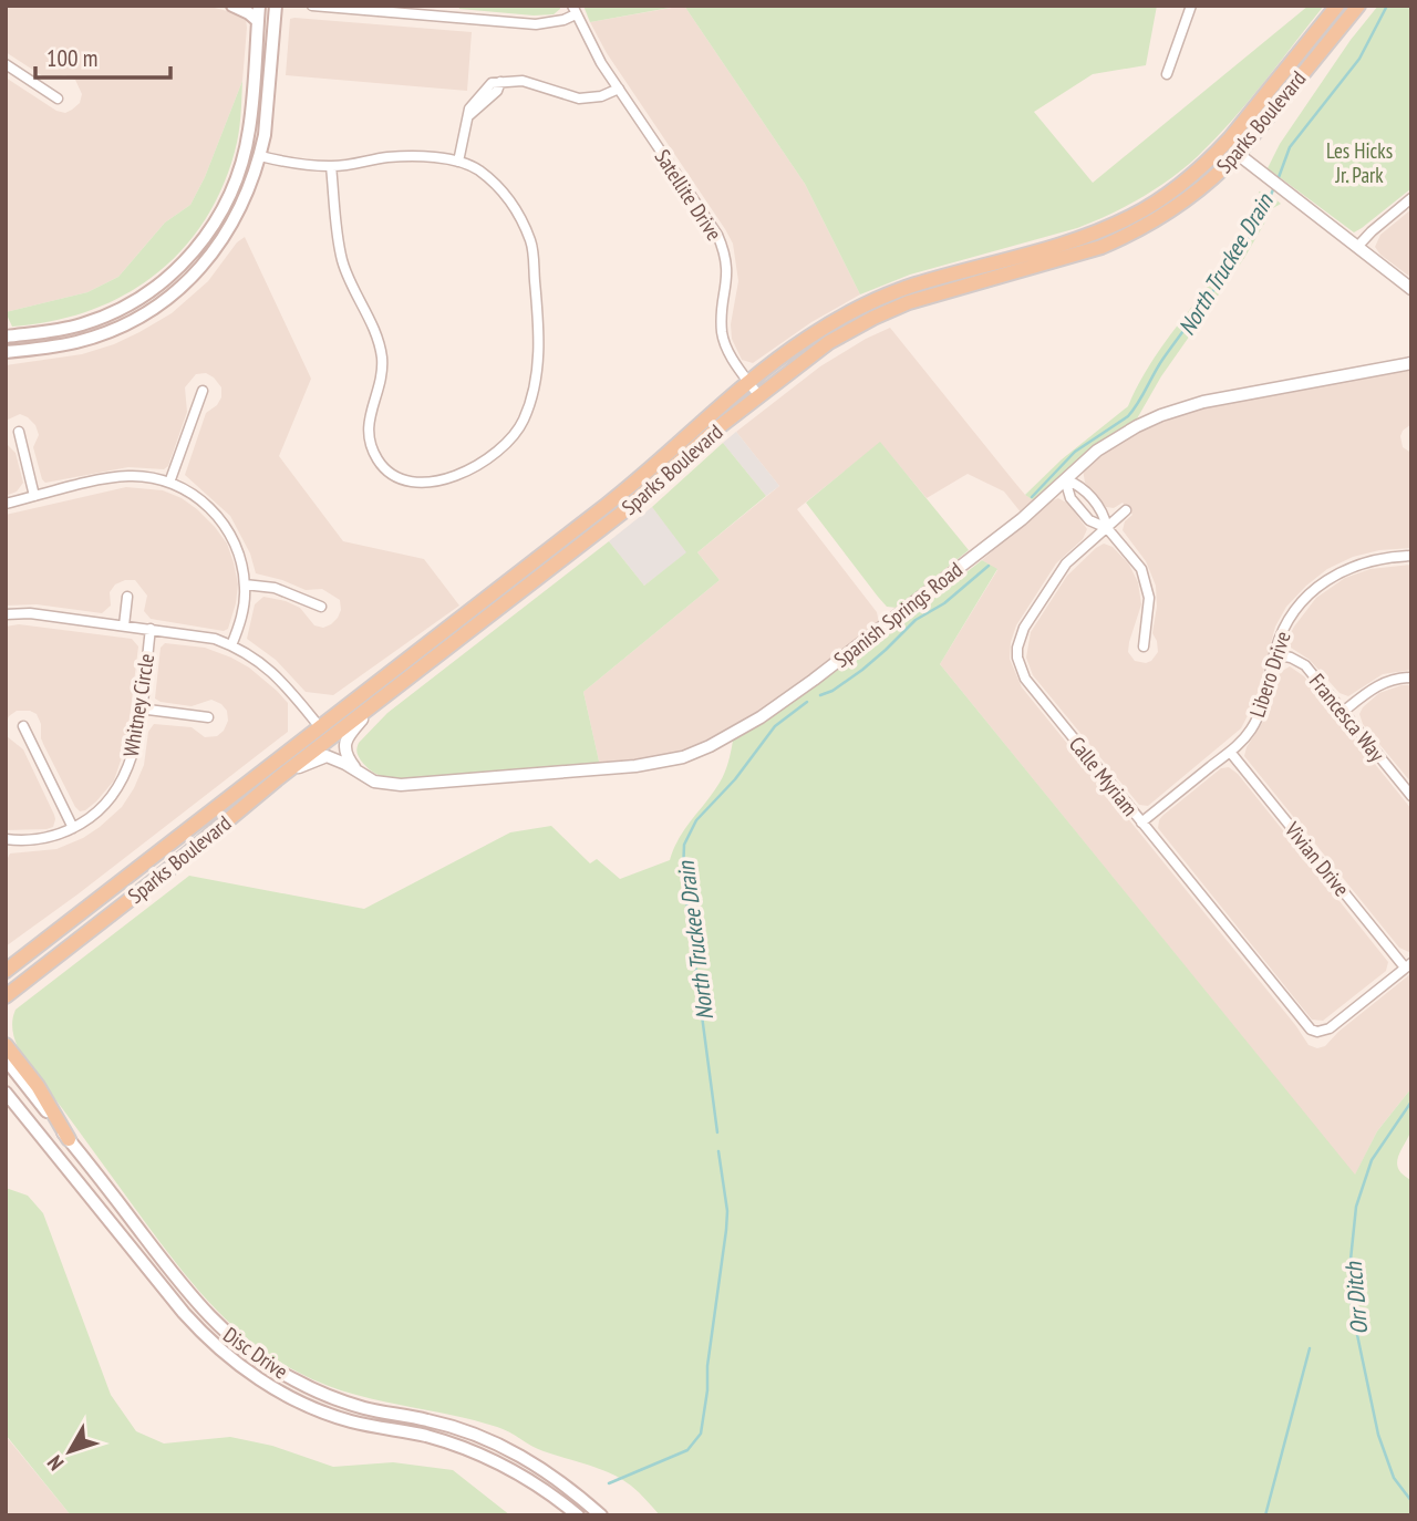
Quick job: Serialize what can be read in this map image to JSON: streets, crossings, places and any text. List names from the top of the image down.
{
  "streets": {
    "main road": ["Sparks Boulevard", "Disc Drive"],
    "street": [
      "Satellite Drive",
      "Spanish Springs Road",
      "Libero Drive",
      "Whitney Circle",
      "Francesca Way",
      "Calle Myriam",
      "Vivian Drive"
    ]
  },
  "crossings": [
    ["Sparks Boulevard", "Satellite Drive"],
    ["Sparks Boulevard", "Spanish Springs Road"],
    ["Sparks Boulevard", "Whitney Circle"],
    ["Libero Drive", "Francesca Way"],
    ["Libero Drive", "Calle Myriam"],
    ["Libero Drive", "Vivian Drive"],
    ["Calle Myriam", "Vivian Drive"]
  ],
  "water": ["North Truckee Drain", "Orr Ditch"],
  "parks": ["Les Hicks Jr. Park"],
  "scale_bar": "100 m",
  "north": "bottom left"
}
